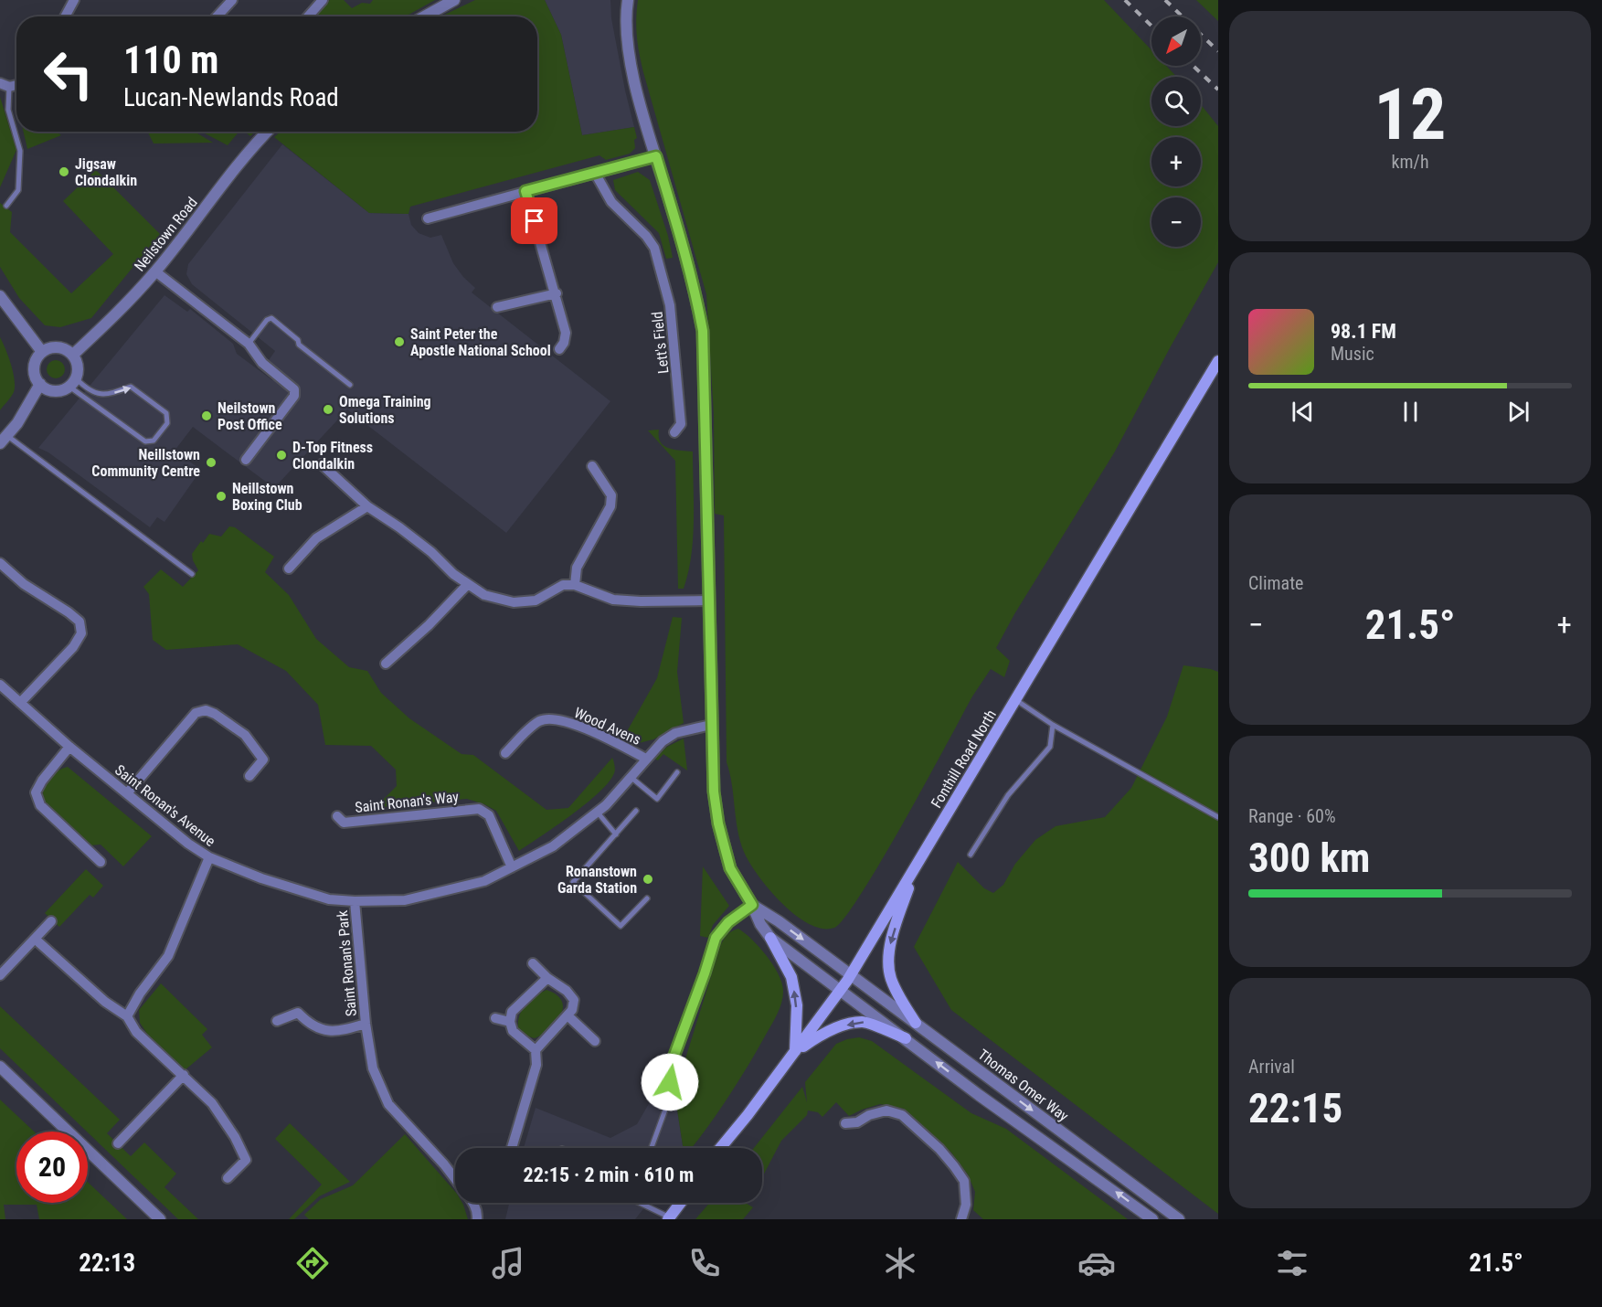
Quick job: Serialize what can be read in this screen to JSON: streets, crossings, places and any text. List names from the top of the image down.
{
  "streets": {
    "main road": ["Fonthill Road North"],
    "street": [
      "Neilstown Road",
      "Lett's Field",
      "Wood Avens",
      "Saint Ronan's Way",
      "Saint Ronan's Avenue",
      "Saint Ronan's Park",
      "Thomas Omer Way"
    ]
  },
  "crossings": [
    ["Wood Avens", "Saint Ronan's Avenue"],
    ["Fonthill Road North", "Thomas Omer Way"],
    ["Saint Ronan's Way", "Saint Ronan's Avenue"],
    ["Saint Ronan's Avenue", "Saint Ronan's Park"]
  ],
  "places": [
    "Jigsaw Clondalkin",
    "Saint Peter the Apostle National School",
    "Omega Training Solutions",
    "Neilstown Post Office",
    "D-Top Fitness Clondalkin",
    "Neillstown Community Centre",
    "Neillstown Boxing Club",
    "Ronanstown Garda Station"
  ],
  "north": "bottom left",
  "page": {
    "tile": [
      ["12", "km/h"],
      "Climate",
      ["Range · 60%", "300 km"],
      ["Arrival", "22:15"]
    ],
    "map_buttons": ["+", "−"],
    "turn": ["110 m", "Lucan-Newlands Road"],
    "song": ["98.1 FM", "Music"],
    "heat": ["−", "21.5°", "+"],
    "limit": "20",
    "trip": "22:15 · 2 min · 610 m",
    "tabs": ["22:13", "21.5°"]
  }
}
